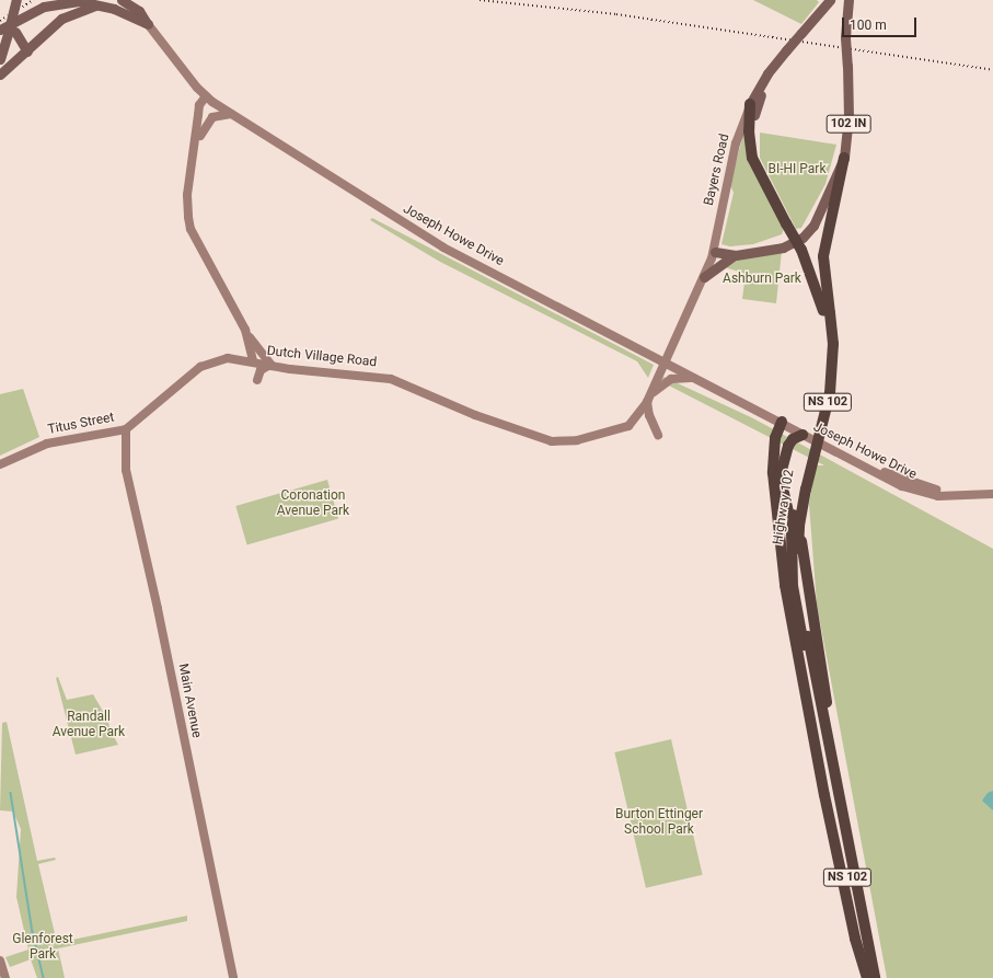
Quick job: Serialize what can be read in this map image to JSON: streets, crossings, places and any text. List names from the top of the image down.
{
  "streets": {
    "highway": ["NS 102", "Highway 102"],
    "main road": [
      "102 IN",
      "Bayers Road",
      "Joseph Howe Drive",
      "Dutch Village Road",
      "Titus Street",
      "Main Avenue"
    ]
  },
  "crossings": [
    ["102 IN", "Highway 102"],
    ["Bayers Road", "Joseph Howe Drive"],
    ["Bayers Road", "Dutch Village Road"],
    ["Bayers Road", "NS 102"],
    ["Bayers Road", "Highway 102"],
    ["Joseph Howe Drive", "Dutch Village Road"],
    ["Dutch Village Road", "Titus Street"],
    ["NS 102", "Highway 102"],
    ["Titus Street", "Main Avenue"]
  ],
  "parks": [
    "BI-HI Park",
    "Ashburn Park",
    "Coronation Avenue Park",
    "Randall Avenue Park",
    "Burton Ettinger School Park",
    "Glenforest Park"
  ],
  "scale_bar": "100 m"
}
